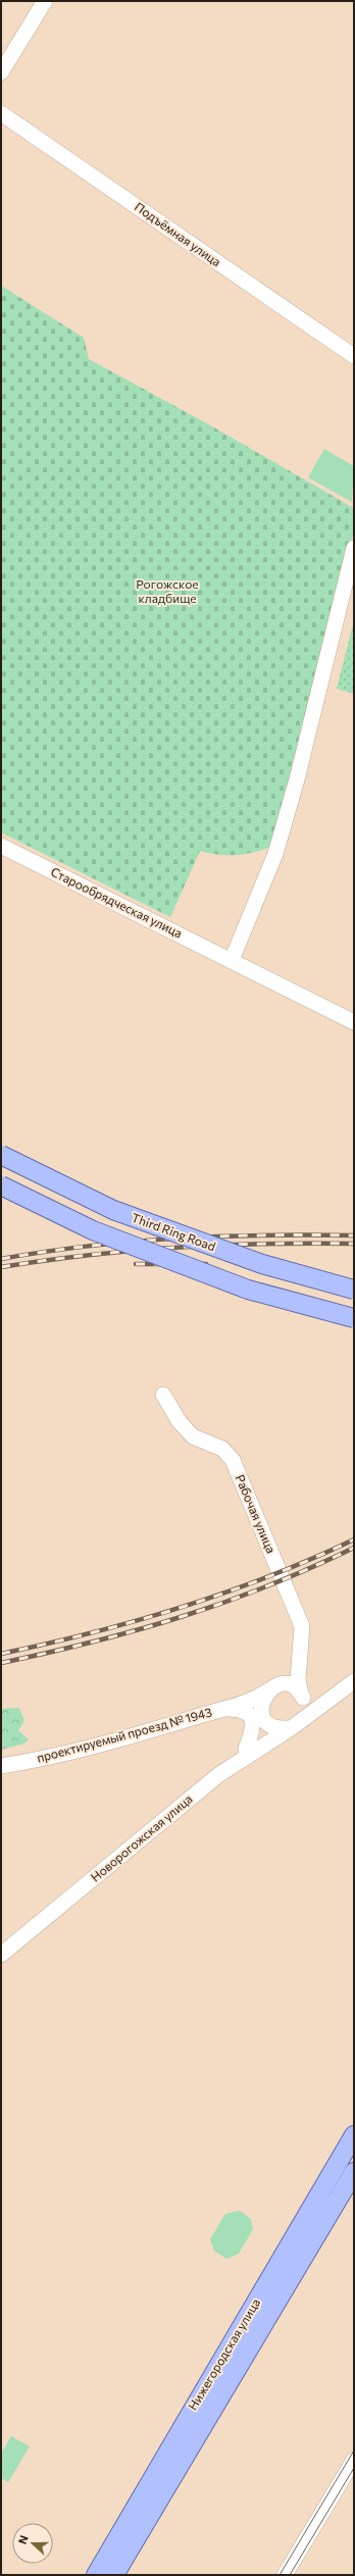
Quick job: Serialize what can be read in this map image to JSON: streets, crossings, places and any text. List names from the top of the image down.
{
  "streets": {
    "main road": ["Third Ring Road", "Нижегородская улица"],
    "street": [
      "Подъёмная улица",
      "Старообрядческая улица",
      "Рабочая улица",
      "проектируемый проезд № 1943",
      "Новорогожская улица"
    ]
  },
  "crossings": [
    ["Рабочая улица", "проектируемый проезд № 1943"],
    ["Рабочая улица", "Новорогожская улица"],
    ["проектируемый проезд № 1943", "Новорогожская улица"]
  ],
  "parks": ["Рогожское кладбище"],
  "north": "left"
}
